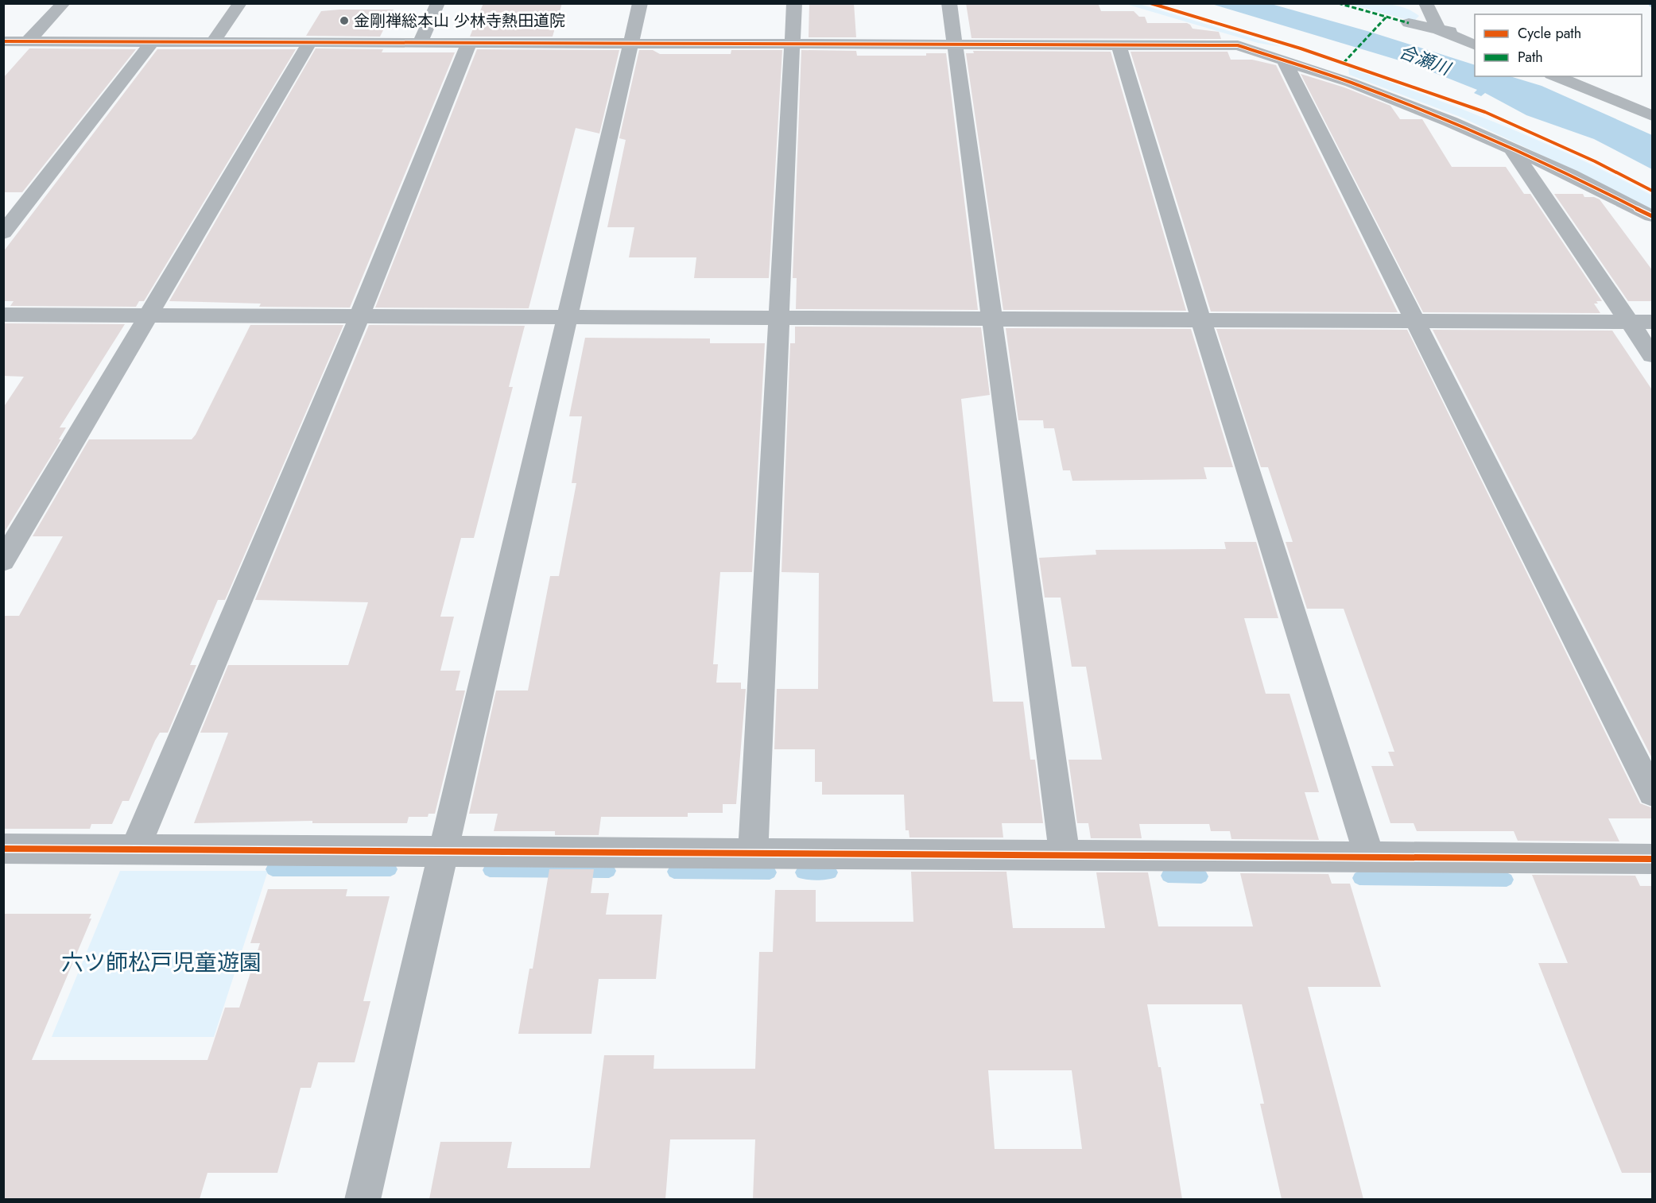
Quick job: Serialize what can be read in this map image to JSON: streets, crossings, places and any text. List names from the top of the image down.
{
  "water": ["合瀬川"],
  "parks": ["六ツ師松戸児童遊園"],
  "places": ["金剛禅総本山 少林寺熱田道院"],
  "legend": ["Cycle path", "Path"]
}
